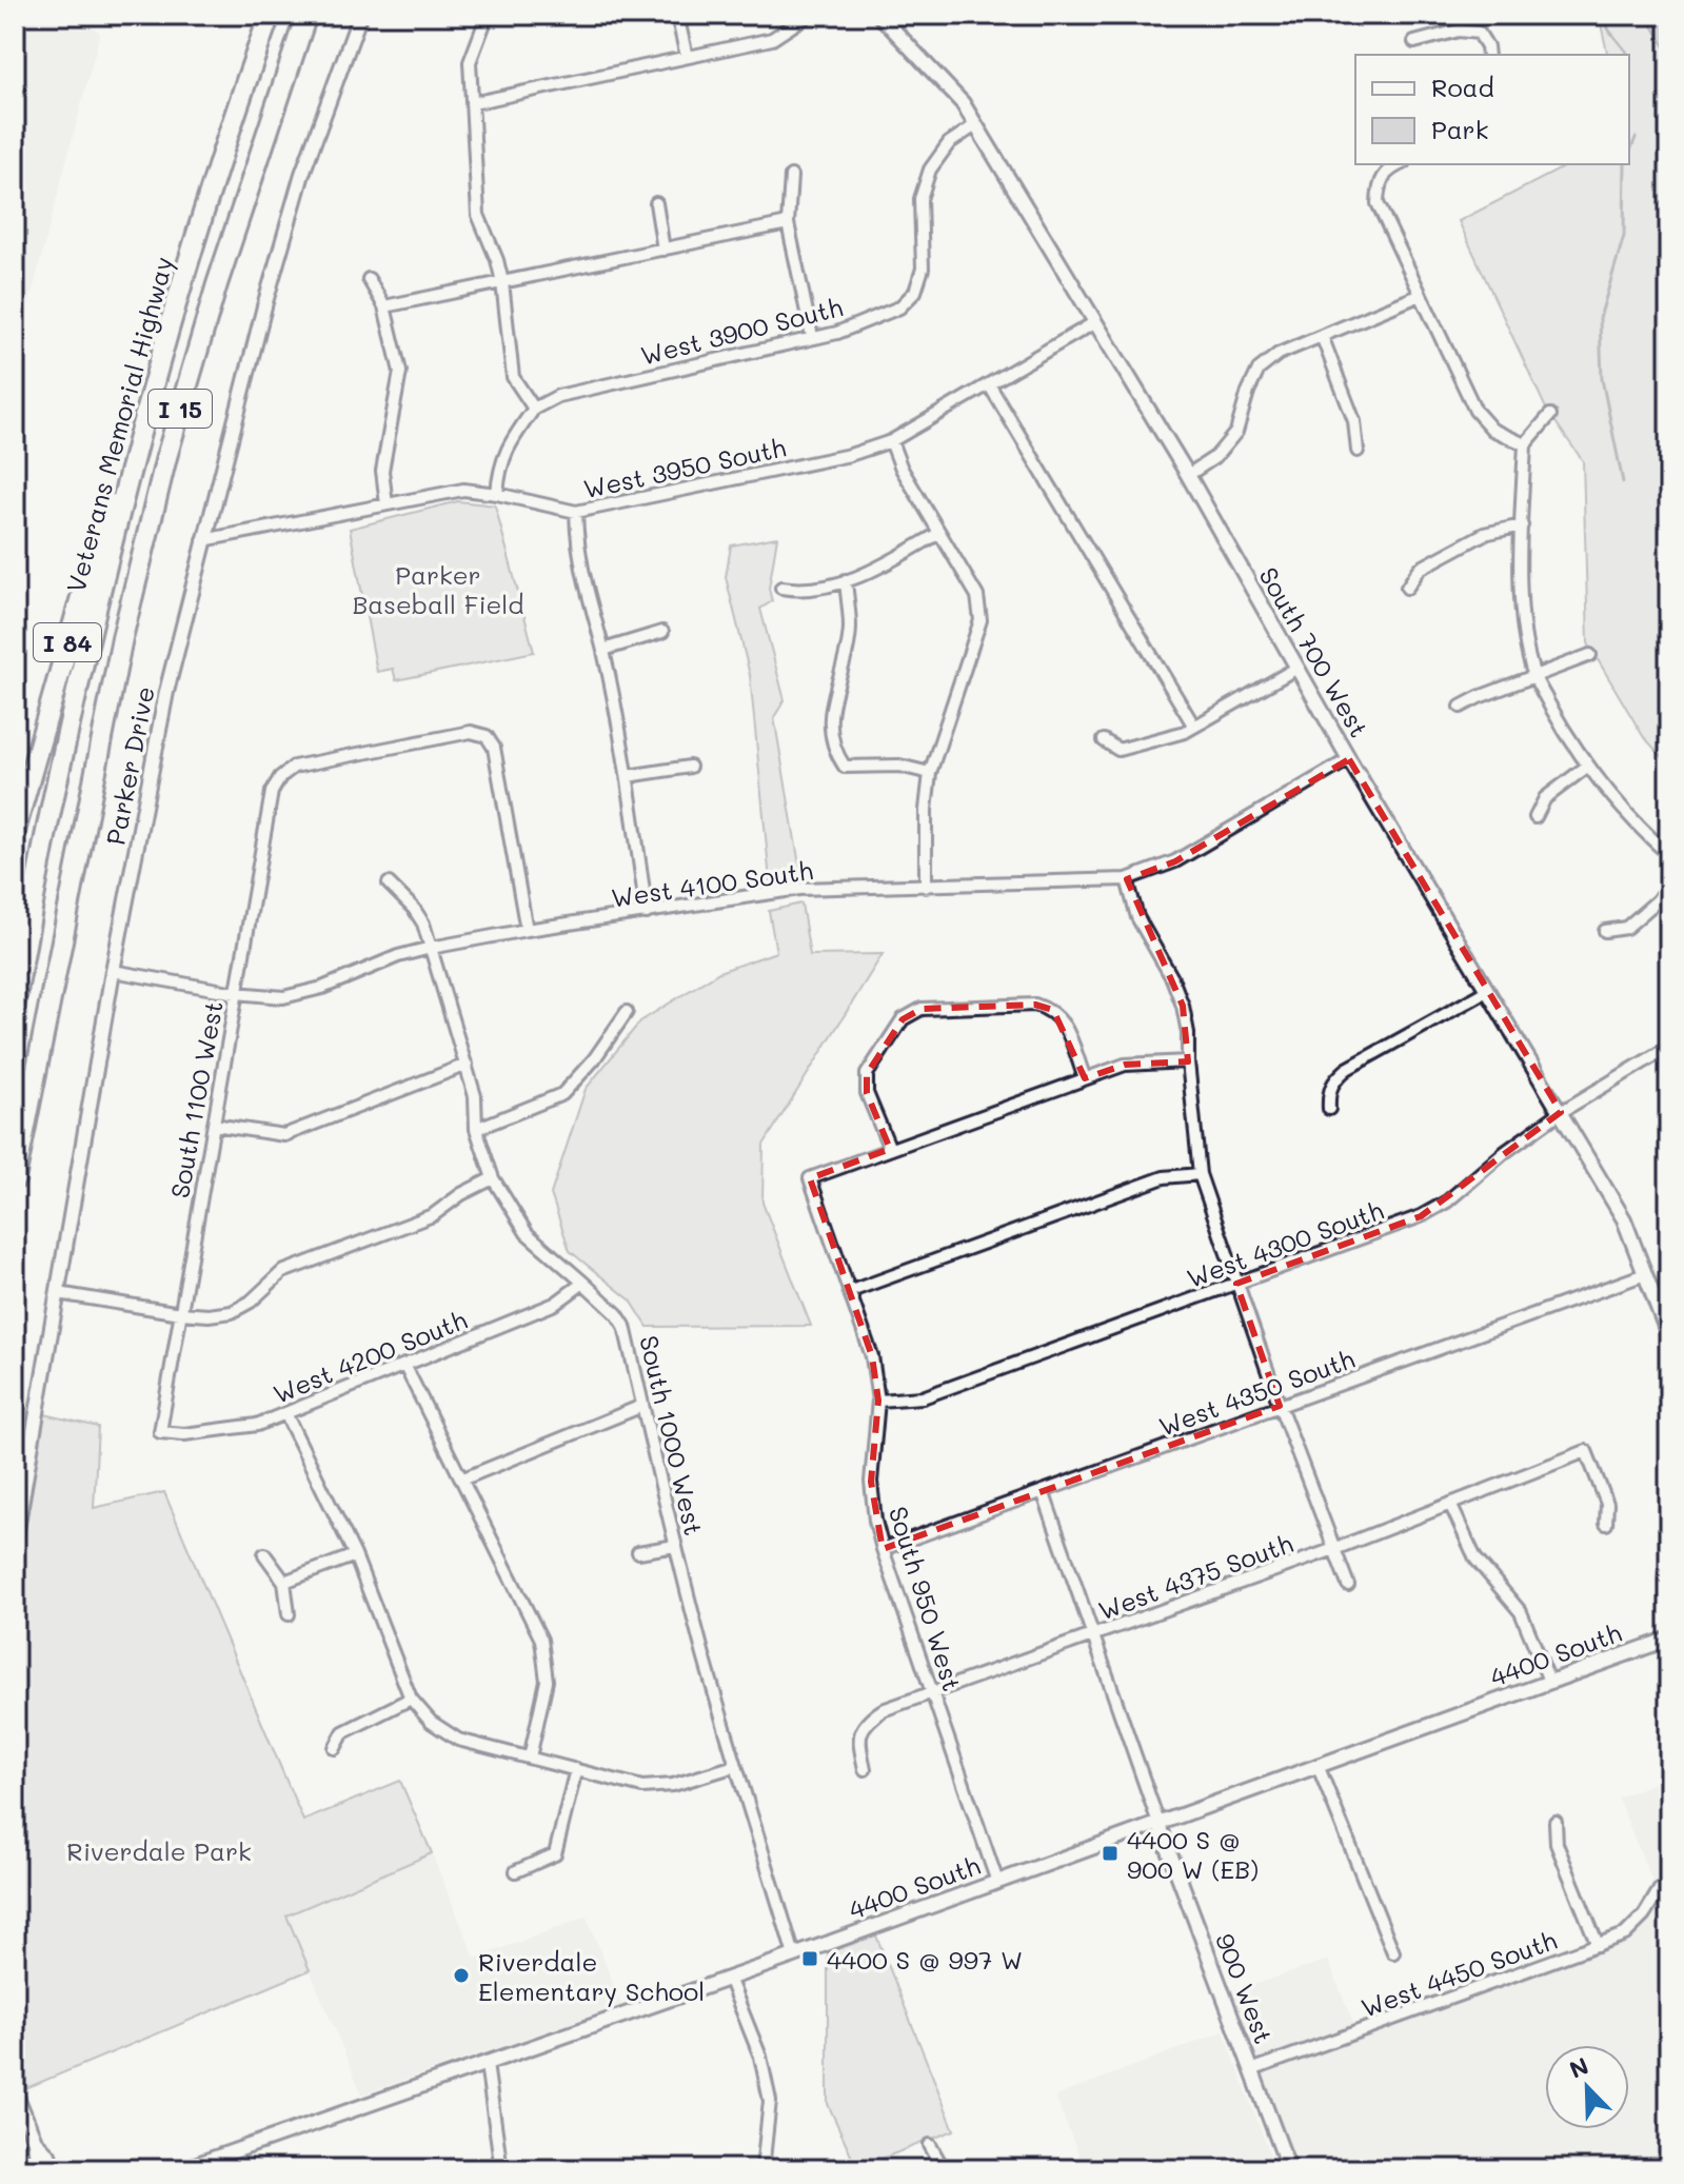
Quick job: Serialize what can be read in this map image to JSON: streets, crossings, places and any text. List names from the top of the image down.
{
  "streets": {
    "highway": ["I 15", "Veterans Memorial Highway", "I 84"],
    "street": [
      "West 3900 South",
      "West 3950 South",
      "South 700 West",
      "Parker Drive",
      "West 4100 South",
      "South 1100 West",
      "West 4300 South",
      "West 4200 South",
      "West 4350 South",
      "South 1000 West",
      "West 4375 South",
      "South 950 West",
      "4400 South",
      "West 4450 South",
      "900 West"
    ]
  },
  "crossings": [
    ["West 3900 South", "South 700 West"],
    ["Veterans Memorial Highway", "I 84"],
    ["West 3950 South", "South 700 West"],
    ["West 3950 South", "Parker Drive"],
    ["South 700 West", "West 4100 South"],
    ["South 700 West", "West 4300 South"],
    ["South 700 West", "West 4350 South"],
    ["Parker Drive", "West 4100 South"],
    ["West 4100 South", "South 1100 West"],
    ["West 4100 South", "South 1000 West"],
    ["South 1100 West", "West 4200 South"],
    ["West 4300 South", "South 950 West"],
    ["West 4200 South", "South 1000 West"],
    ["West 4350 South", "South 950 West"],
    ["South 1000 West", "4400 South"],
    ["West 4375 South", "South 950 West"],
    ["South 950 West", "4400 South"],
    ["4400 South", "900 West"],
    ["West 4450 South", "900 West"]
  ],
  "parks": ["Parker Baseball Field", "Riverdale Park"],
  "places": {
    "transit": ["4400 S @ 900 W (EB)", "4400 S @ 997 W"],
    "other": ["Riverdale Elementary School"]
  },
  "legend": ["Road", "Park"],
  "north": "top left"
}
